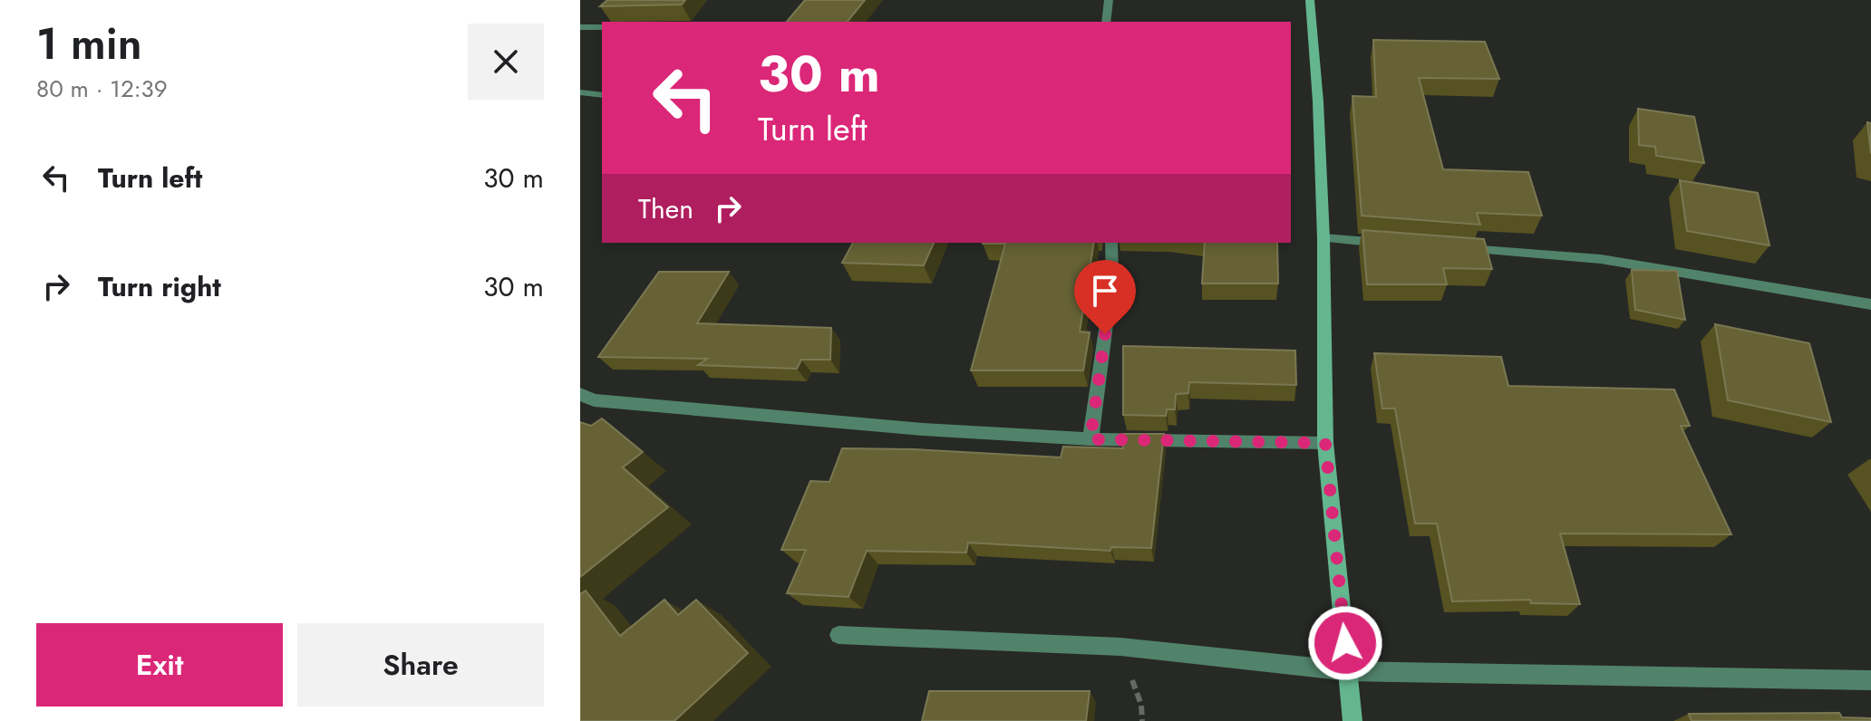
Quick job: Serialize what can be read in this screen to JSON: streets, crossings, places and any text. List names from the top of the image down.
{
  "page": {
    "heading": ["1 min", "80 m · 12:39"],
    "turn": ["30 m", "Turn left"],
    "list": [
      {
        "name": "Turn left",
        "value": "30 m"
      },
      {
        "name": "Turn right",
        "value": "30 m"
      }
    ],
    "then": "Then",
    "buttons": ["Exit", "Share"]
  }
}
